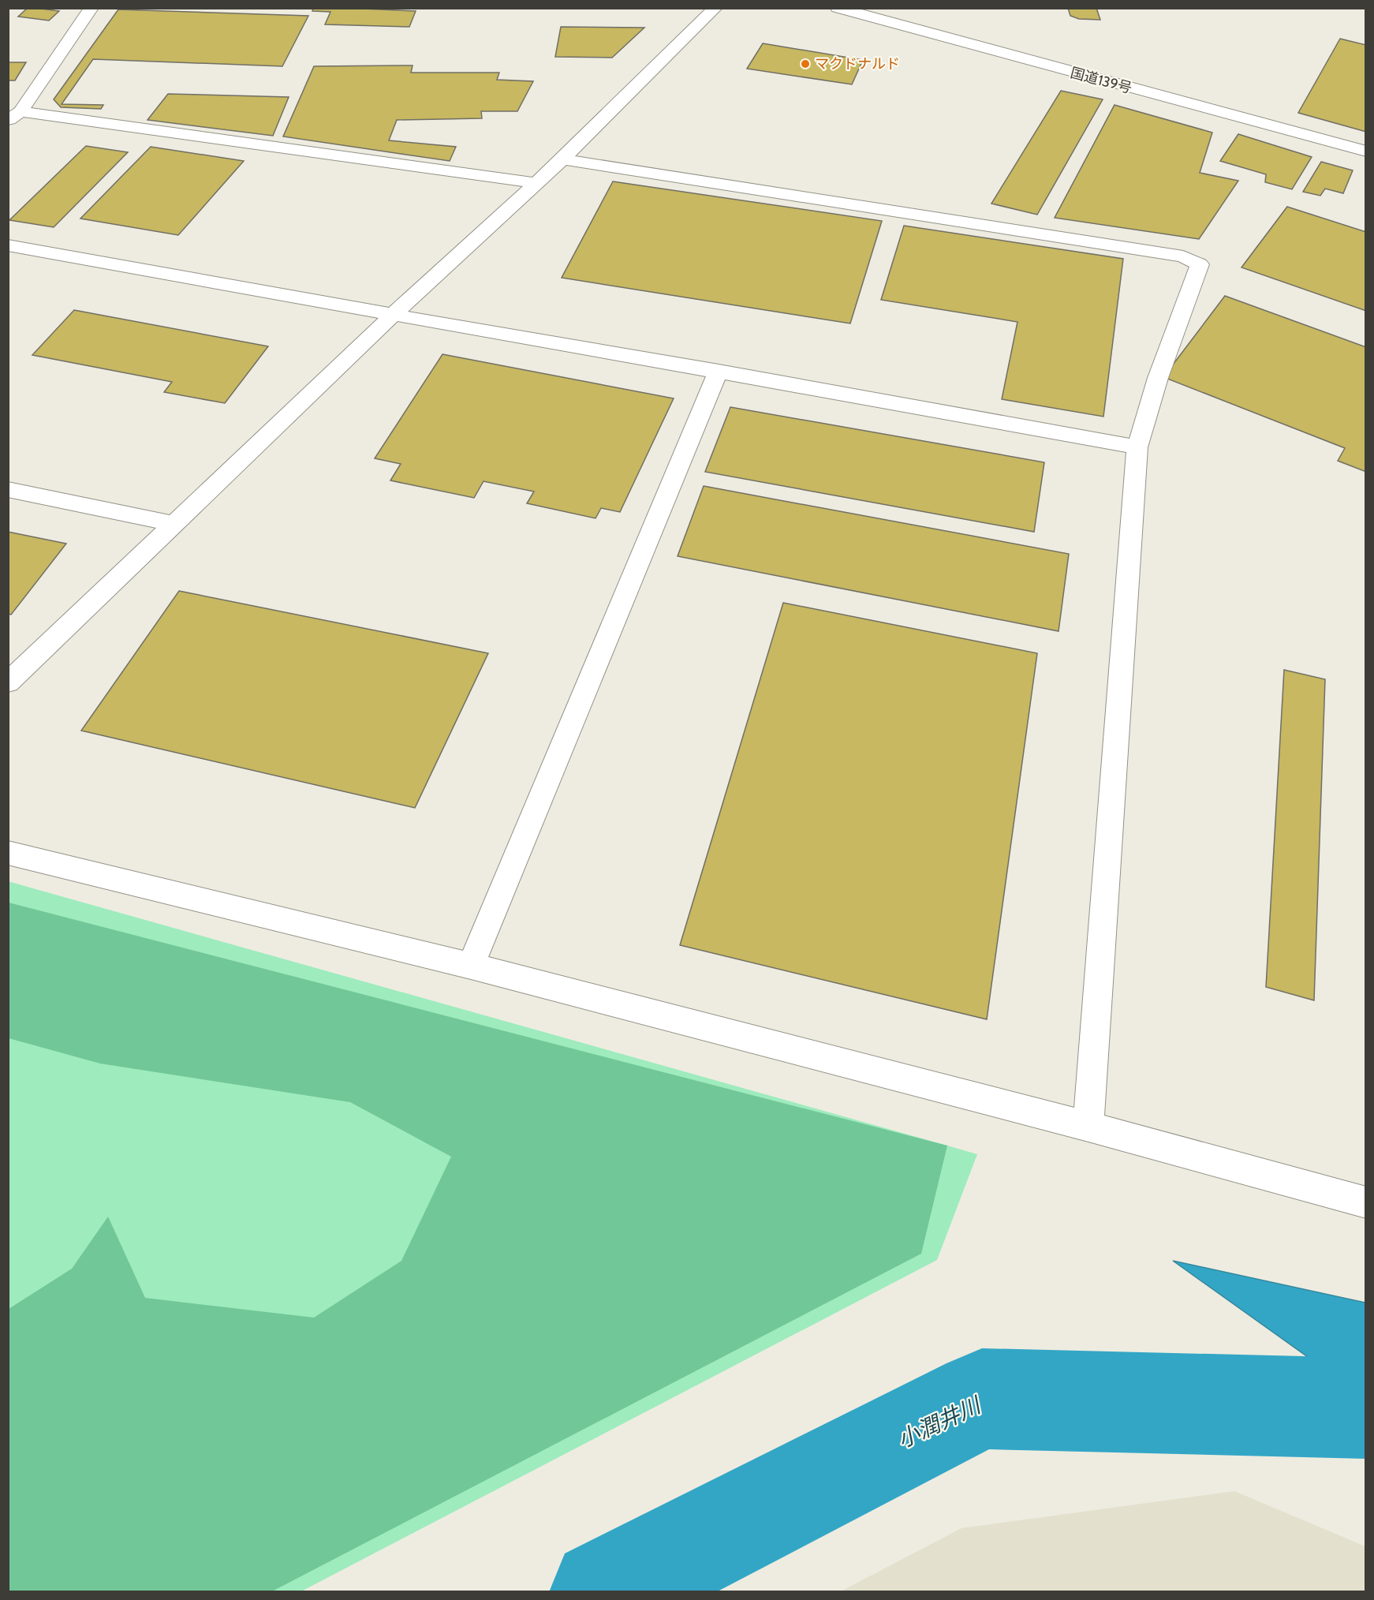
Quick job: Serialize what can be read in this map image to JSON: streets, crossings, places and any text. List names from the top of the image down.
{
  "streets": {
    "main road": ["国道139号"]
  },
  "water": ["小潤井川"],
  "places": ["マクドナルド"]
}
